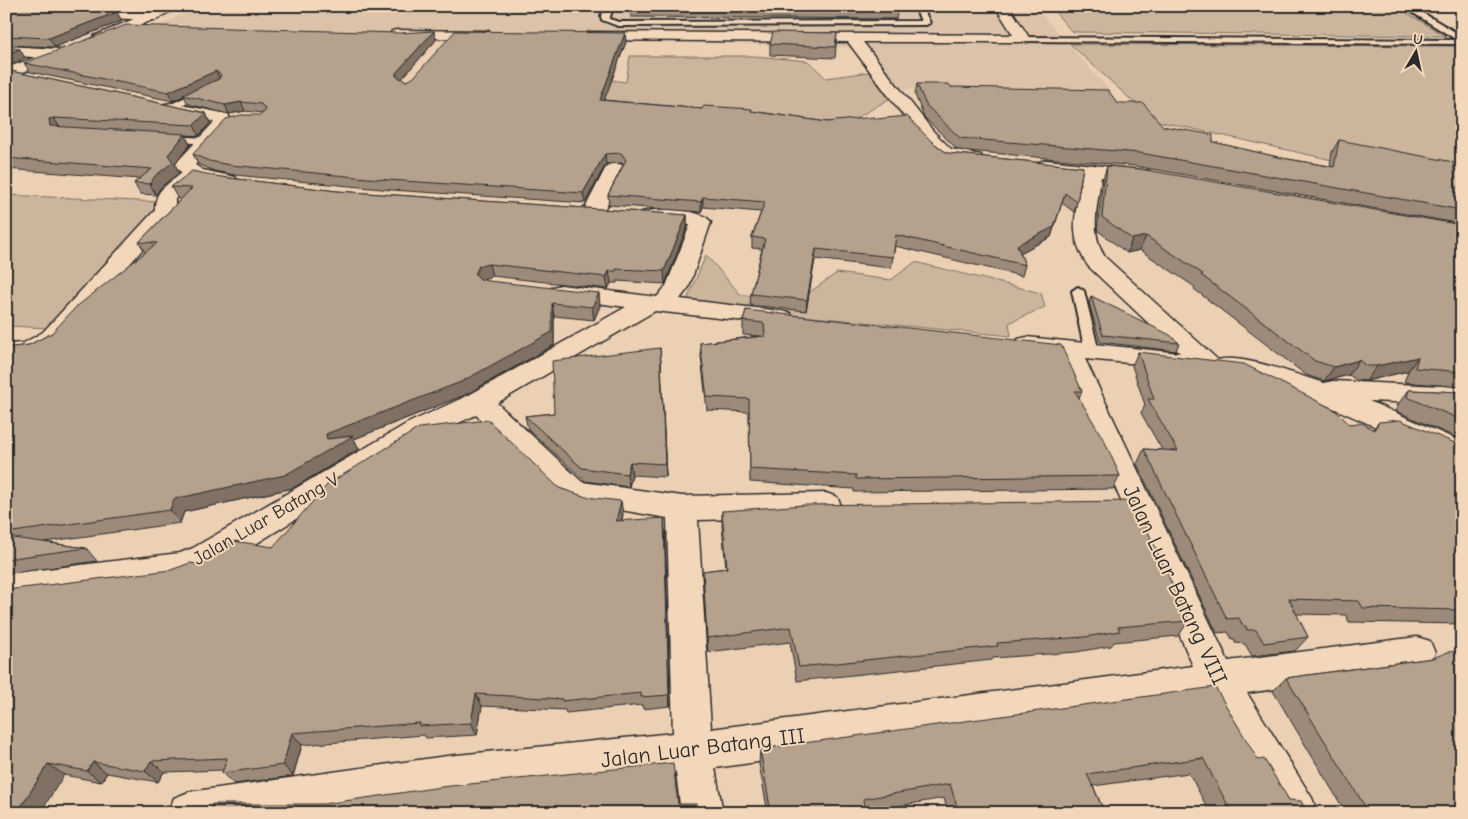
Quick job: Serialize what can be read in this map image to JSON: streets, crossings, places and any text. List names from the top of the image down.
{
  "streets": {
    "street": ["Jalan Luar Batang V", "Jalan Luar Batang VIII", "Jalan Luar Batang III"]
  },
  "crossings": [
    ["Jalan Luar Batang VIII", "Jalan Luar Batang III"]
  ],
  "north": "top"
}
